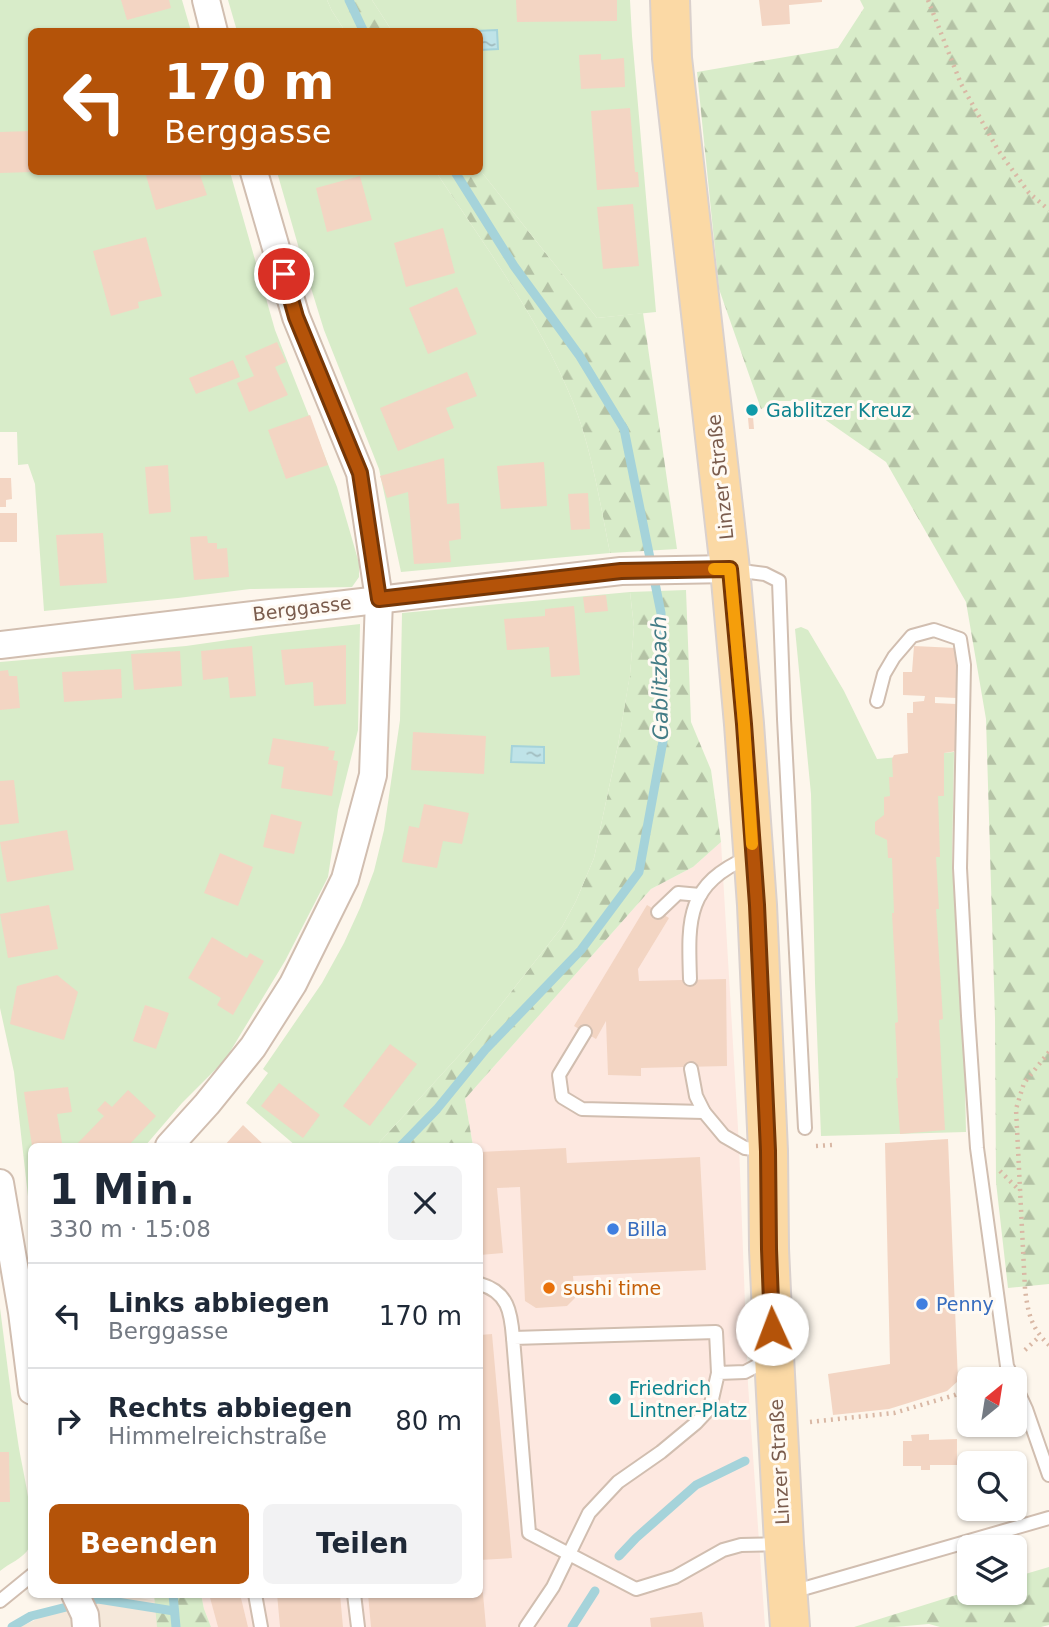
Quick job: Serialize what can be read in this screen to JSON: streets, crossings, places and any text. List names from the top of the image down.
{
  "streets": {
    "main road": ["Linzer Straße"],
    "street": ["Berggasse"]
  },
  "crossings": [
    ["Linzer Straße", "Berggasse"]
  ],
  "water": ["Gablitzbach"],
  "places": [
    "Gablitzer Kreuz",
    "Billa",
    "sushi time",
    "Penny",
    "Friedrich Lintner-Platz"
  ],
  "north": "top right",
  "page": {
    "turn": ["170 m", "Berggasse"],
    "heading": ["1 Min.", "330 m · 15:08"],
    "list": [
      {
        "name": "Links abbiegen",
        "note": "Berggasse",
        "value": "170 m"
      },
      {
        "name": "Rechts abbiegen",
        "note": "Himmelreichstraße",
        "value": "80 m"
      }
    ],
    "buttons": ["Beenden", "Teilen"]
  }
}
